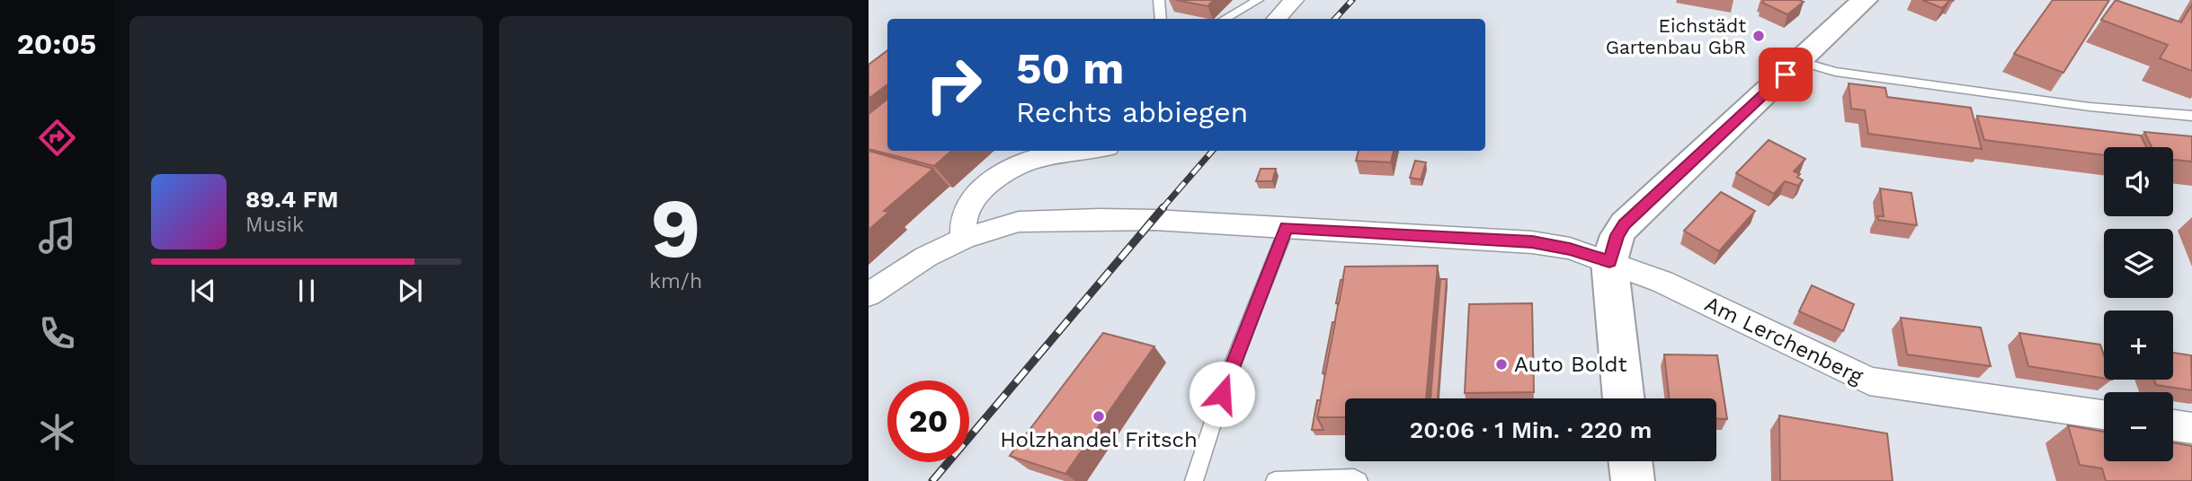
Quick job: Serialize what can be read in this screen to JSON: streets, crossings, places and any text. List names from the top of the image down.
{
  "streets": {
    "street": ["Am Lerchenberg"]
  },
  "places": ["Eichstädt Gartenbau GbR", "Auto Boldt", "Holzhandel Fritsch"],
  "page": {
    "tabs": "20:05",
    "tile": ["9", "km/h"],
    "turn": ["50 m", "Rechts abbiegen"],
    "map_buttons": ["+", "−"],
    "song": ["89.4 FM", "Musik"],
    "limit": "20",
    "trip": "20:06 · 1 Min. · 220 m"
  }
}
